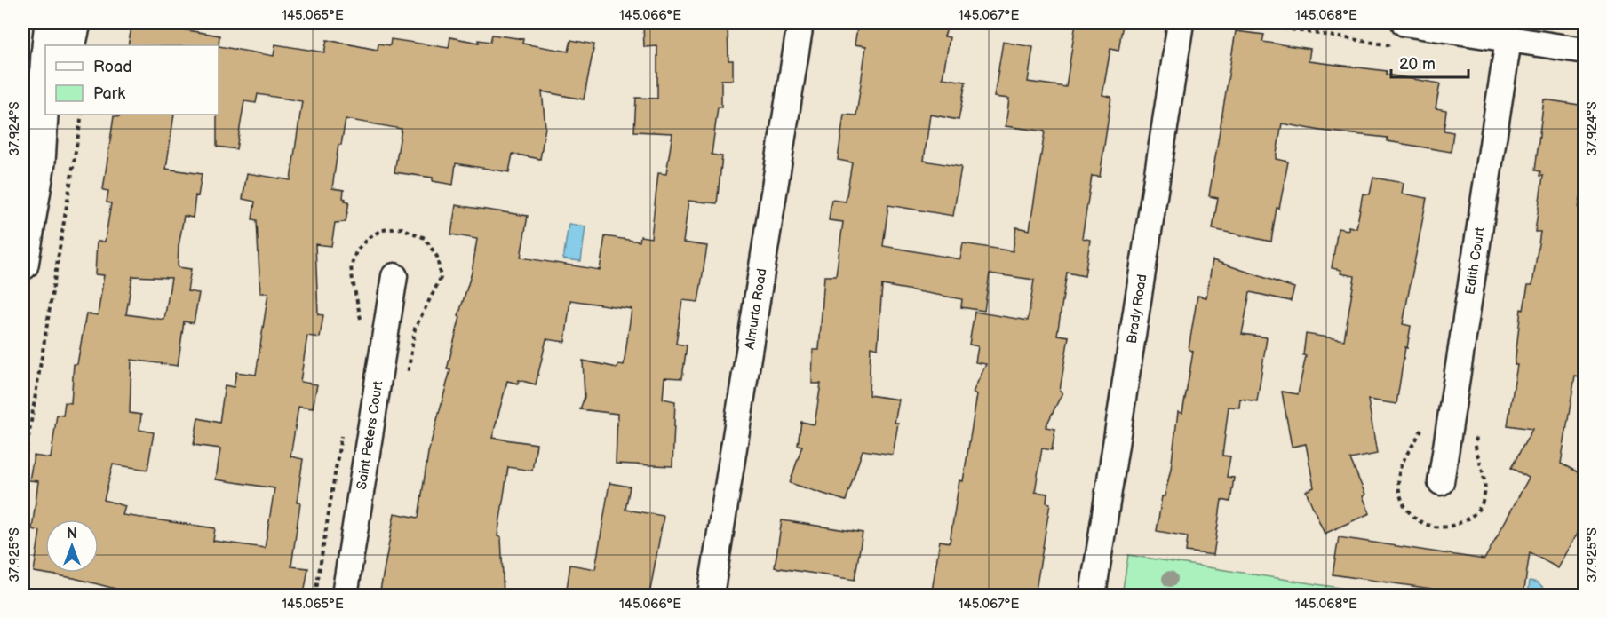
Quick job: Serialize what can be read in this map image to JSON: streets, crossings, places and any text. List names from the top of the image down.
{
  "streets": {
    "street": [
      "Edith Court",
      "Almurta Road",
      "Brady Road",
      "Saint Peters Court"
    ]
  },
  "legend": ["Road", "Park"],
  "scale_bar": "20 m",
  "north": "top",
  "coordinates": [
    "145.065°E",
    "145.066°E",
    "145.067°E",
    "145.068°E",
    "37.924°S",
    "37.925°S"
  ]
}
